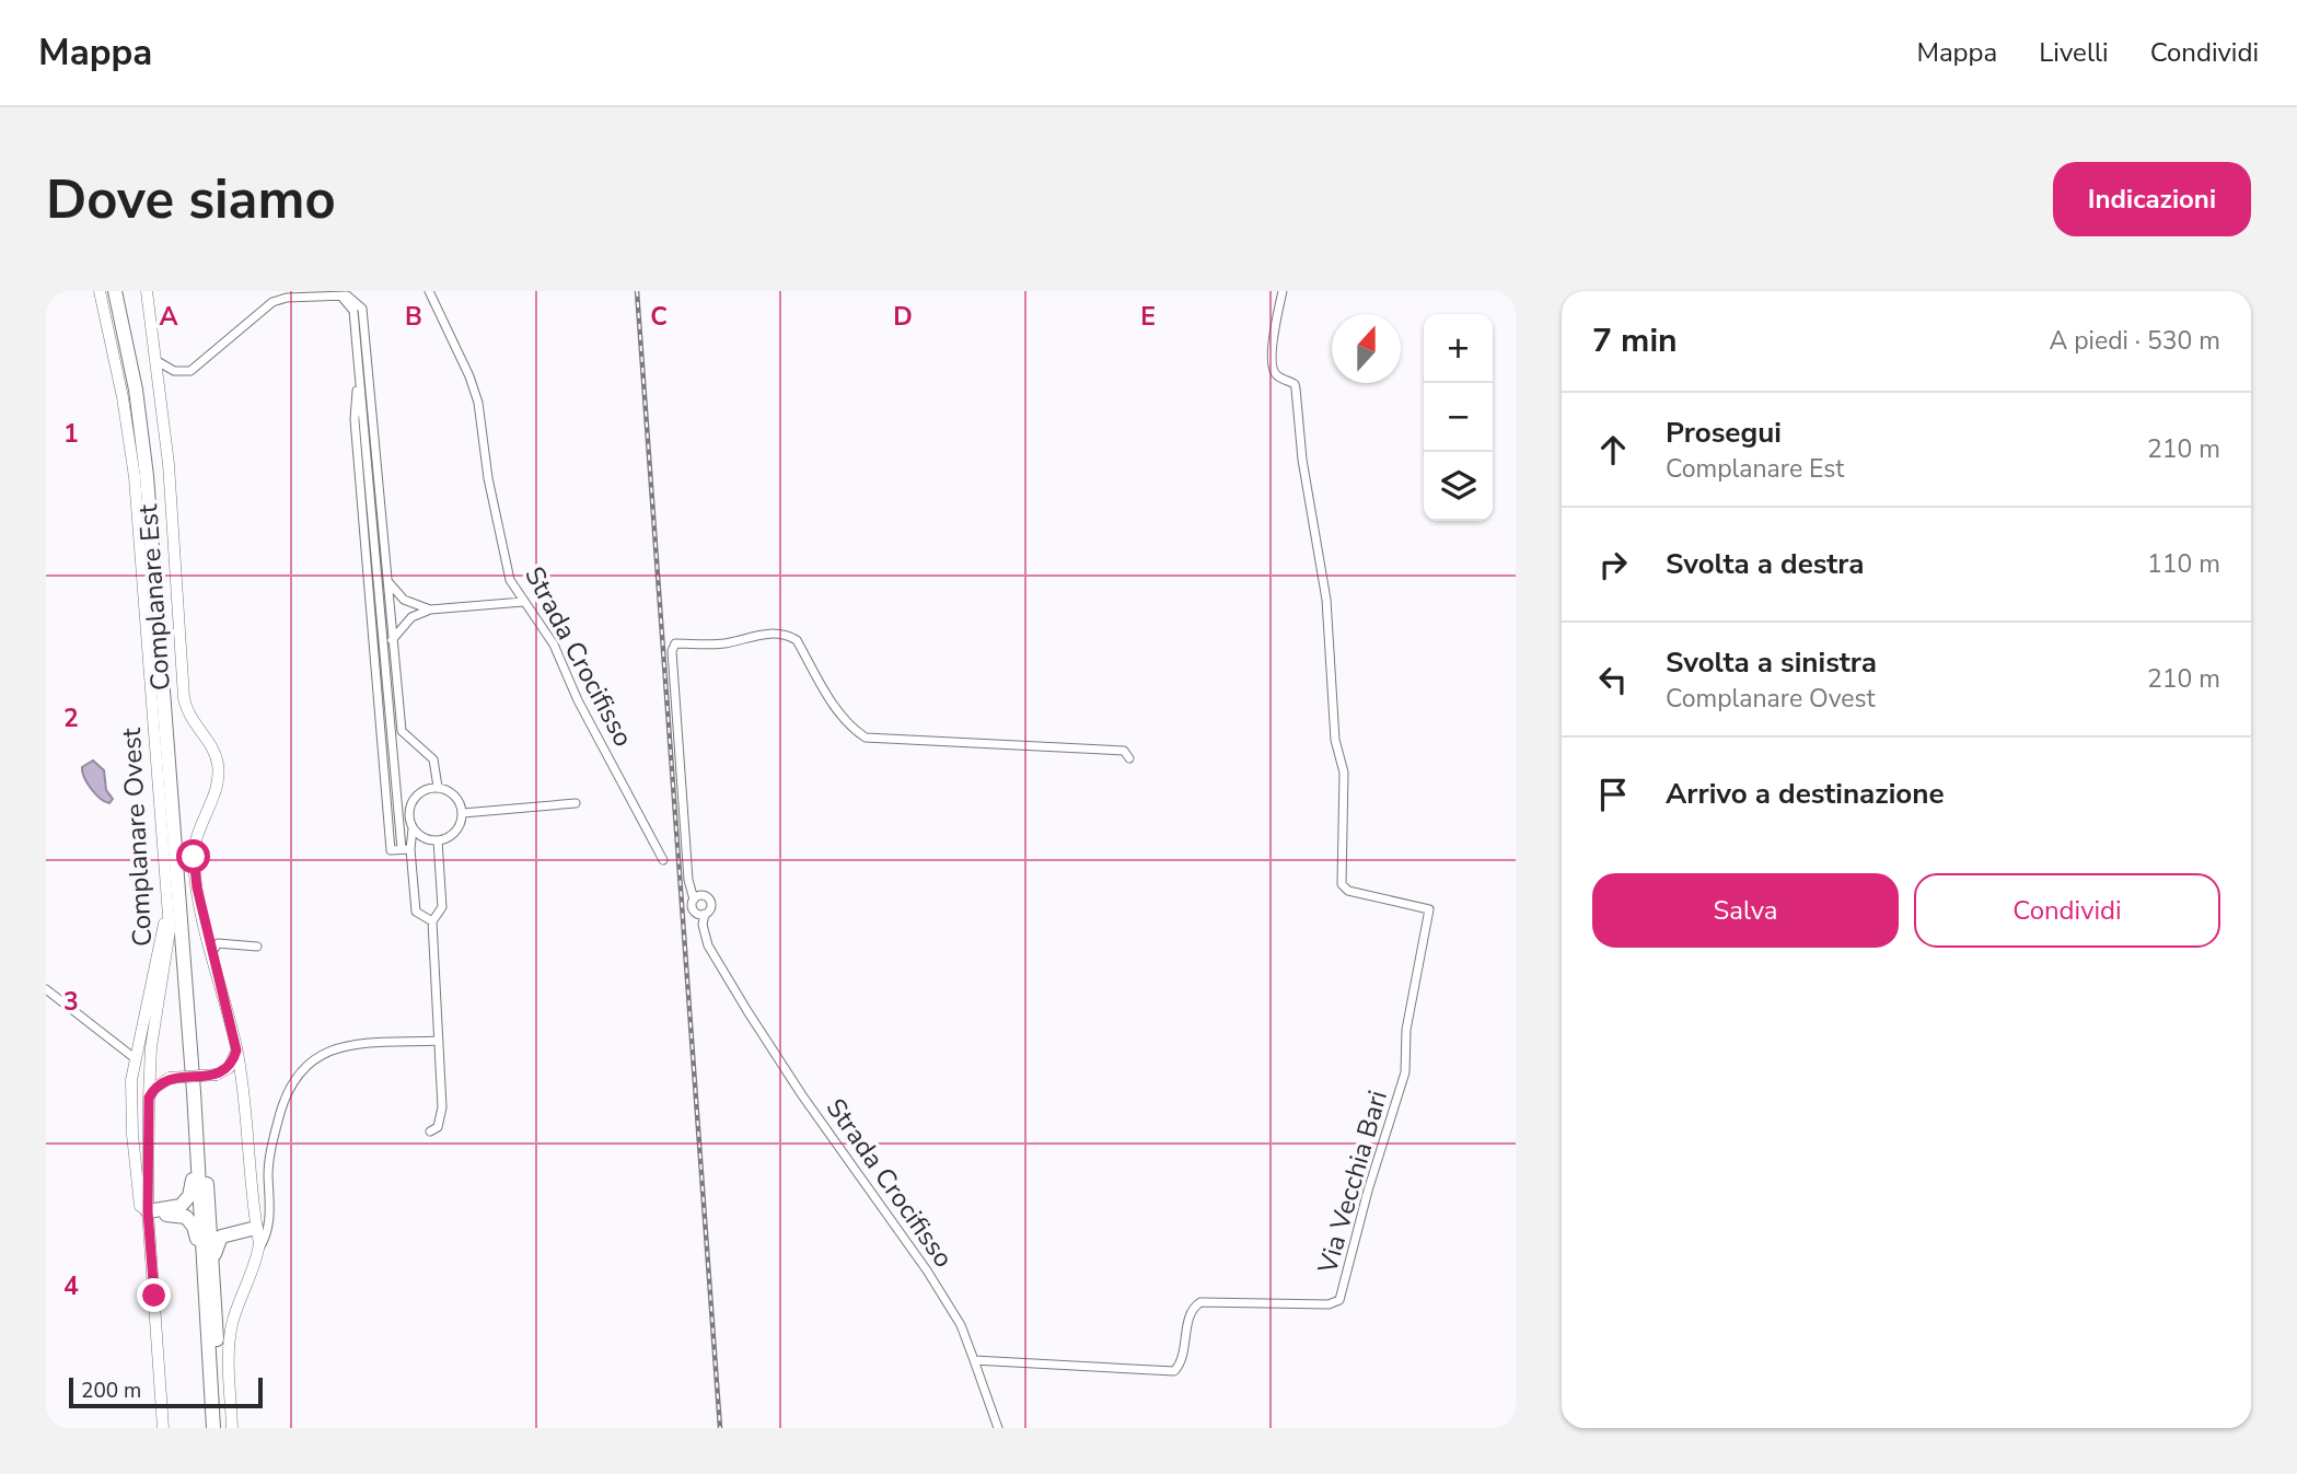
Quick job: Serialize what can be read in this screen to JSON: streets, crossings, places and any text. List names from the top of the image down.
{
  "streets": {
    "main road": ["Complanare Est", "Complanare Ovest"],
    "street": ["Strada Crocifisso", "Via Vecchia Bari"]
  },
  "crossings": [
    ["Strada Crocifisso", "Via Vecchia Bari"]
  ],
  "scale_bar": "200 m",
  "north": "top",
  "page": {
    "header": "Mappa",
    "nav": ["Mappa", "Livelli", "Condividi"],
    "buttons": [
      "Indicazioni",
      ["Salva", "Condividi"]
    ],
    "title": "Dove siamo",
    "heading": ["7 min", "A piedi · 530 m"],
    "map_buttons": ["+", "−"],
    "list": [
      ["Prosegui", "Complanare Est", "210 m"],
      ["Svolta a destra", "110 m"],
      ["Svolta a sinistra", "Complanare Ovest", "210 m"],
      "Arrivo a destinazione"
    ],
    "scale": "200 m"
  },
  "grid": {
    "columns": [
      "A",
      "B",
      "C",
      "D",
      "E"
    ],
    "rows": [
      "1",
      "2",
      "3",
      "4"
    ]
  }
}
